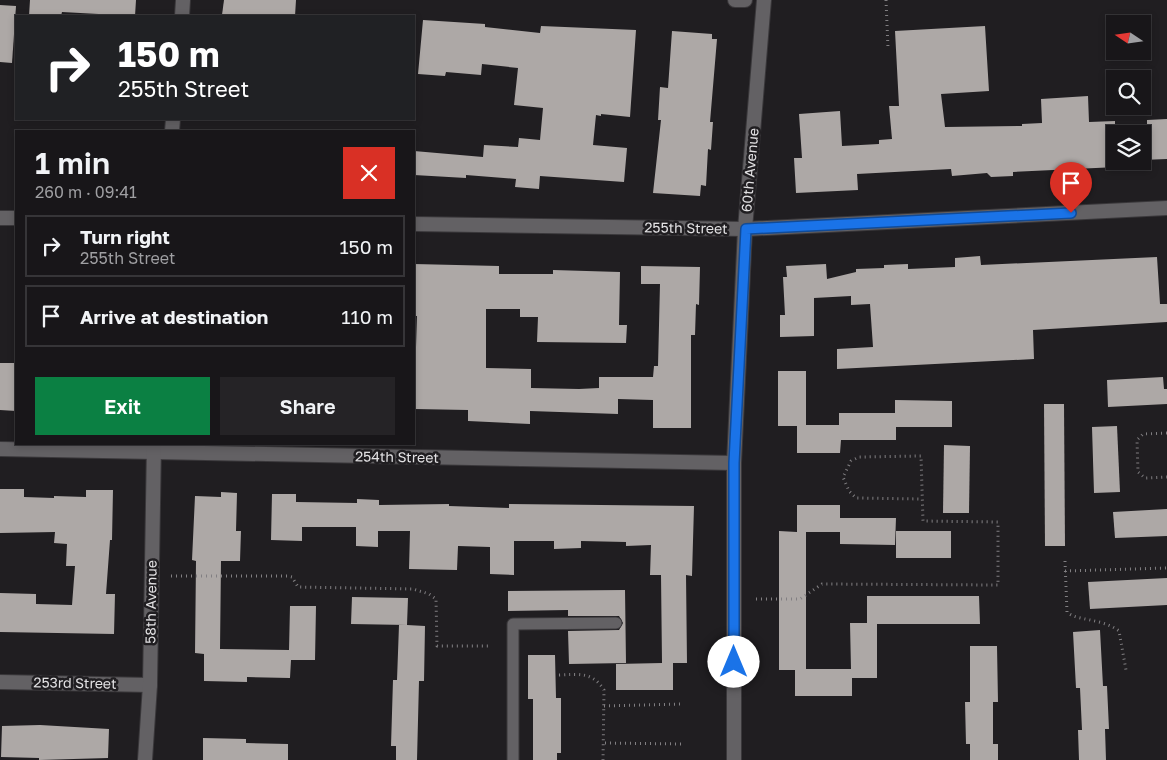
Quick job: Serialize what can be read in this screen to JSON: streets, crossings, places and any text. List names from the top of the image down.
{
  "streets": {
    "street": [
      "60th Avenue",
      "255th Street",
      "254th Street",
      "58th Avenue",
      "253rd Street"
    ]
  },
  "crossings": [
    ["60th Avenue", "255th Street"],
    ["60th Avenue", "254th Street"],
    ["254th Street", "58th Avenue"],
    ["58th Avenue", "253rd Street"]
  ],
  "north": "left",
  "page": {
    "turn": ["150 m", "255th Street"],
    "heading": ["1 min", "260 m · 09:41"],
    "list": [
      {
        "name": "Turn right",
        "note": "255th Street",
        "value": "150 m"
      },
      {
        "name": "Arrive at destination",
        "value": "110 m"
      }
    ],
    "buttons": ["Exit", "Share"]
  }
}
